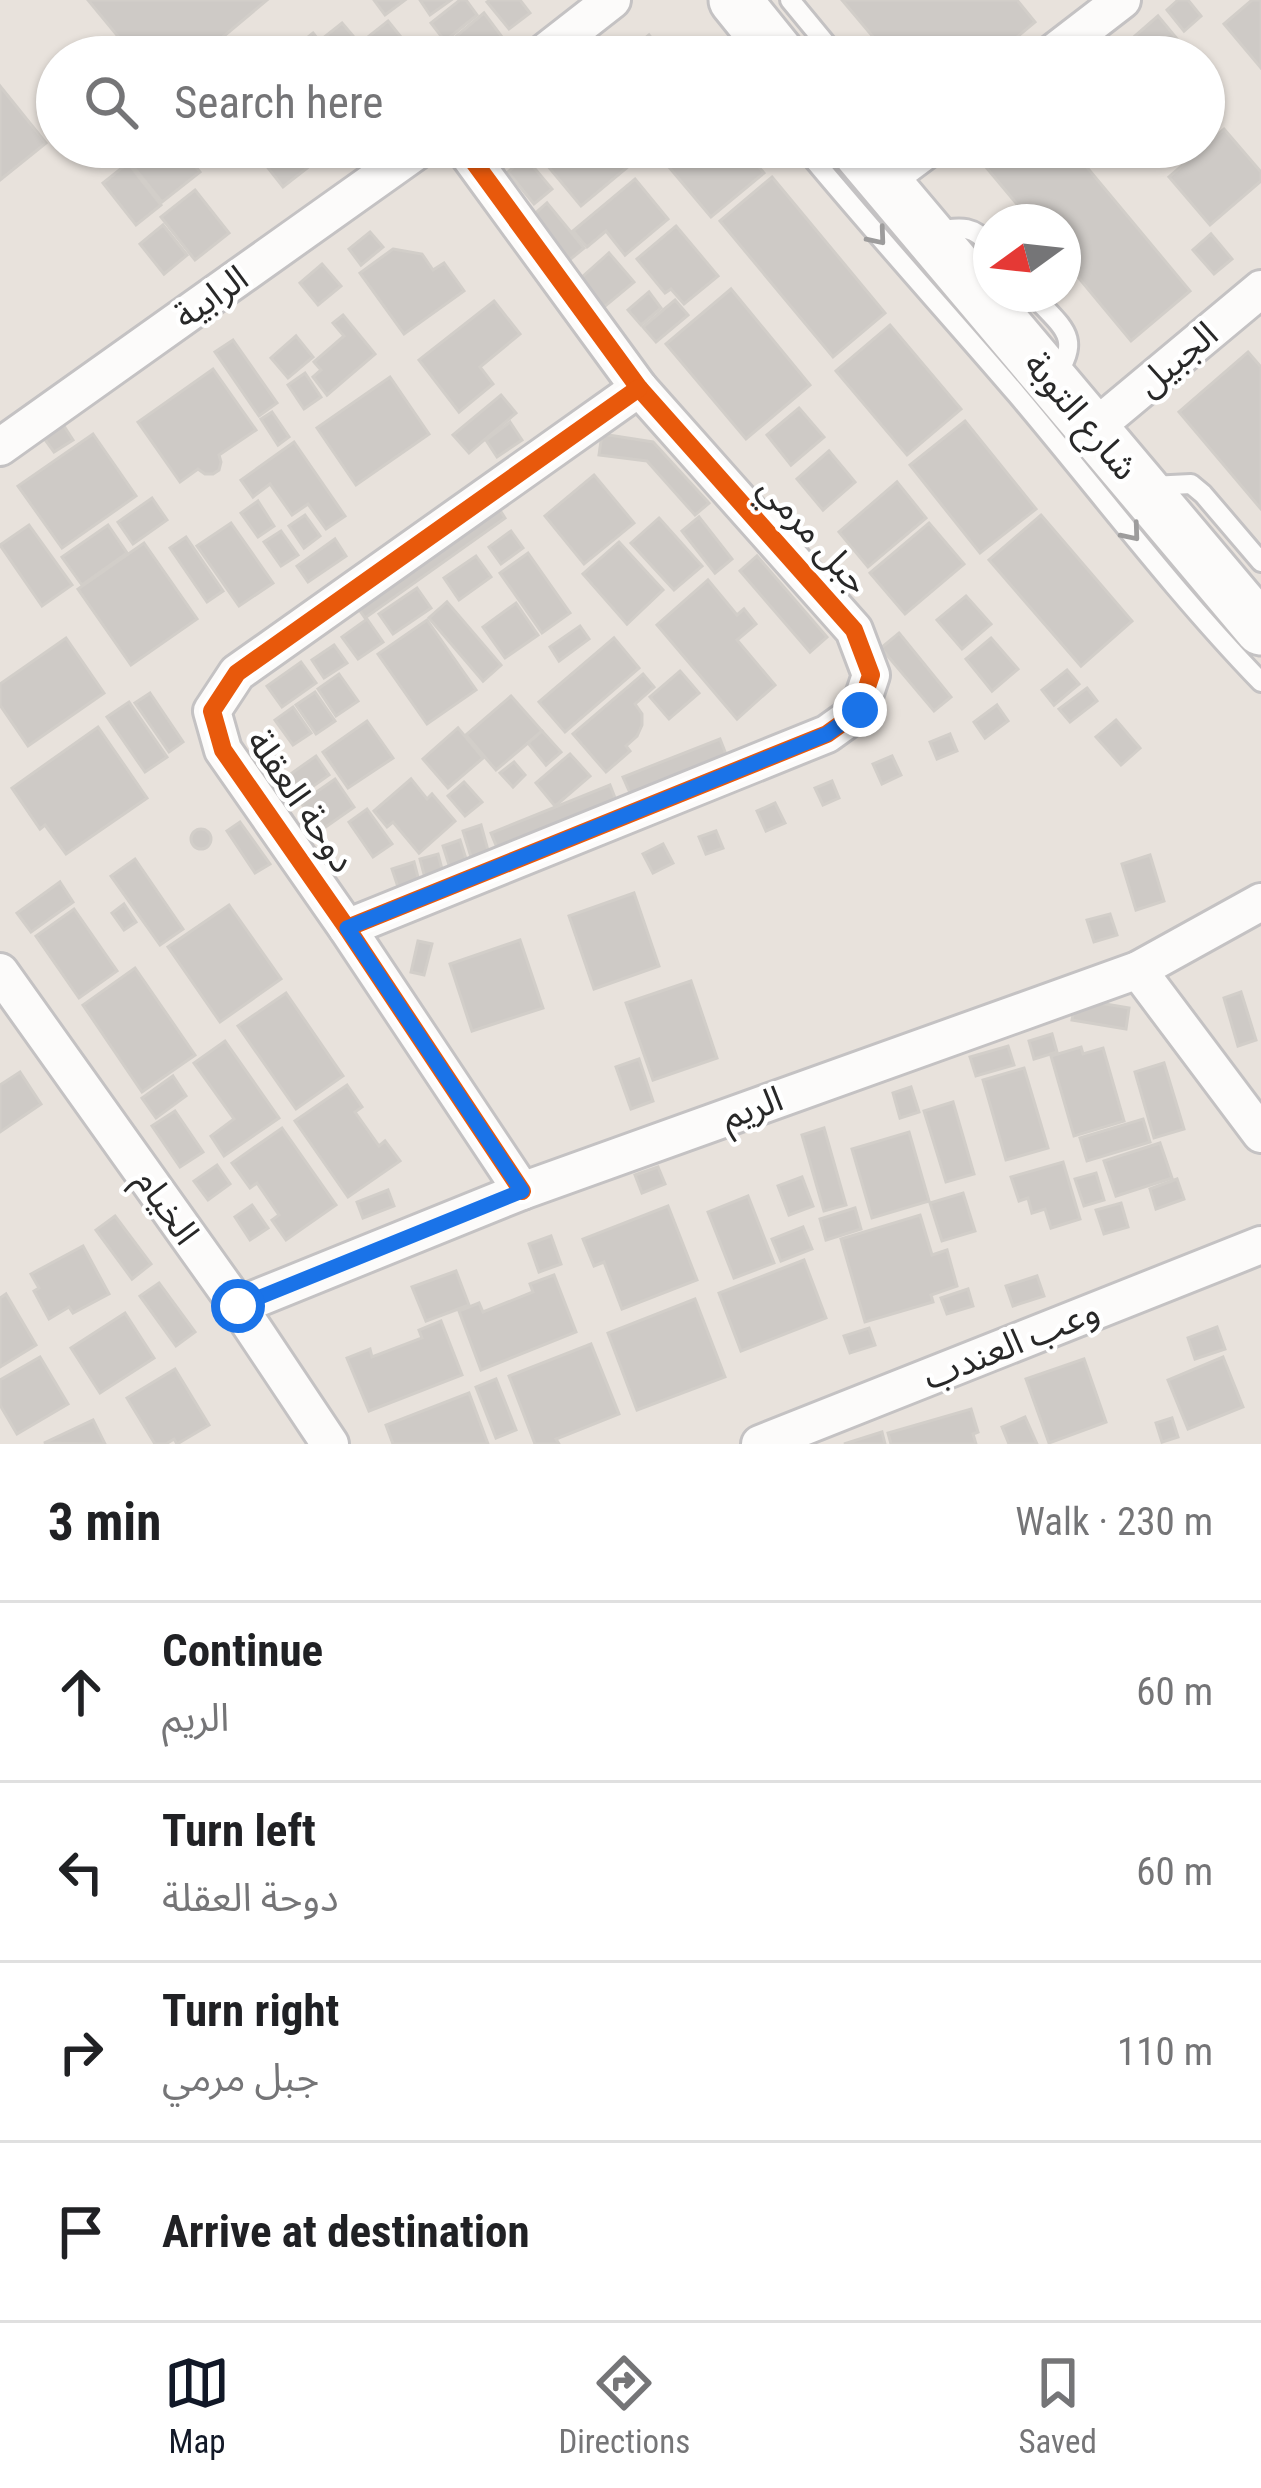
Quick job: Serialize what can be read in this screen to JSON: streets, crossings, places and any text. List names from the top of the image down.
{
  "streets": {
    "street": [
      "الرابية",
      "الجبيل",
      "شارع التوبة",
      "جبل مرمي",
      "دوحة العقلة",
      "الريم",
      "الخيام",
      "وعب العندب"
    ]
  },
  "crossings": [
    ["الجبيل", "شارع التوبة"],
    ["جبل مرمي", "دوحة العقلة"],
    ["دوحة العقلة", "الريم"],
    ["الريم", "الخيام"]
  ],
  "north": "left",
  "page": {
    "search": "Search here",
    "heading": ["3 min", "Walk · 230 m"],
    "list": [
      ["Continue", "الريم", "60 m"],
      ["Turn left", "دوحة العقلة", "60 m"],
      ["Turn right", "جبل مرمي", "110 m"],
      "Arrive at destination"
    ],
    "nav": ["Map", "Directions", "Saved"]
  }
}
